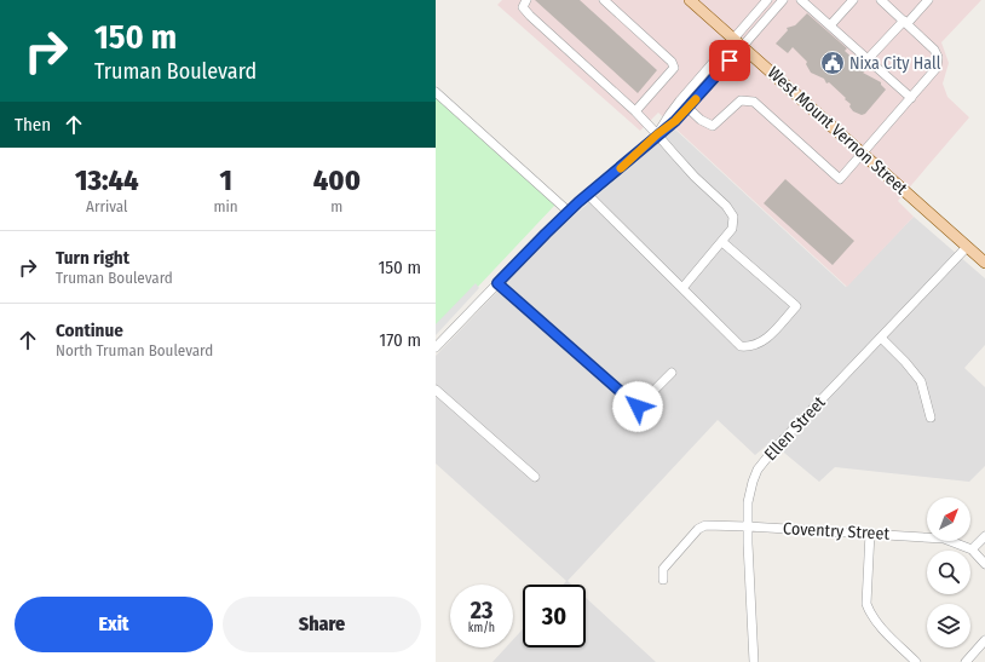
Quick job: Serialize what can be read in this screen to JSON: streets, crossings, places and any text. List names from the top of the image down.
{
  "streets": {
    "main road": ["West Mount Vernon Street"],
    "street": ["Ellen Street", "Coventry Street"]
  },
  "crossings": [
    ["West Mount Vernon Street", "Ellen Street"],
    ["Ellen Street", "Coventry Street"]
  ],
  "places": {
    "public building": ["Nixa City Hall"]
  },
  "north": "top right",
  "page": {
    "turn": ["150 m", "Truman Boulevard"],
    "then": "Then",
    "eta": [
      "13:44",
      "Arrival",
      "1",
      "min",
      "400",
      "m"
    ],
    "list": [
      {
        "name": "Turn right",
        "note": "Truman Boulevard",
        "value": "150 m"
      },
      {
        "name": "Continue",
        "note": "North Truman Boulevard",
        "value": "170 m"
      }
    ],
    "speed": "23 km/h",
    "limit": "30",
    "buttons": ["Exit", "Share"]
  }
}
